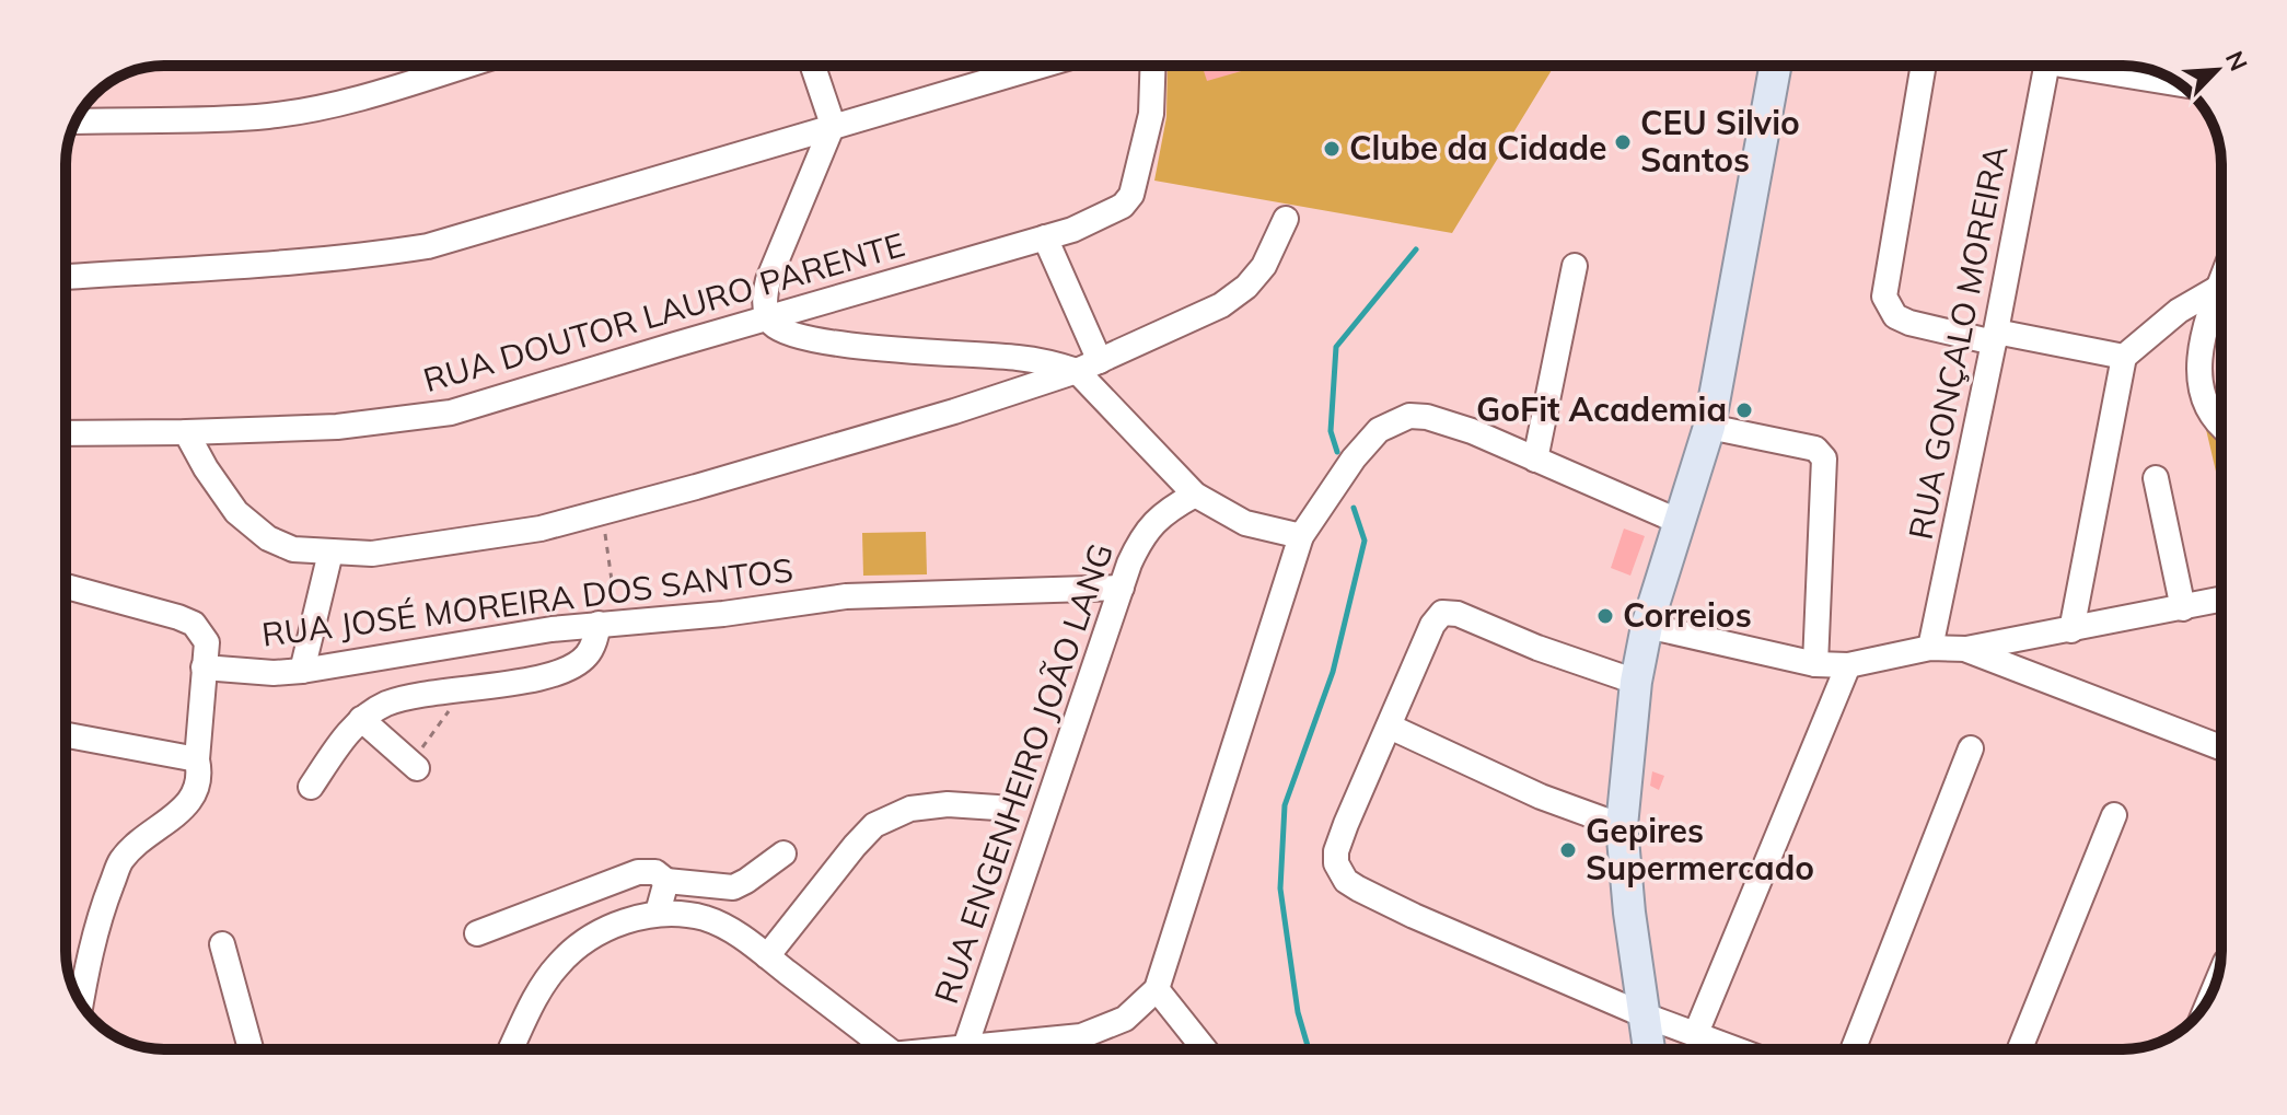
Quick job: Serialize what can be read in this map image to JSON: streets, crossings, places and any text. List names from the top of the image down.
{
  "streets": {
    "street": [
      "RUA DOUTOR LAURO PARENTE",
      "RUA GONÇALO MOREIRA",
      "RUA JOSÉ MOREIRA DOS SANTOS",
      "RUA ENGENHEIRO JOÃO LANG"
    ]
  },
  "crossings": [
    ["RUA JOSÉ MOREIRA DOS SANTOS", "RUA ENGENHEIRO JOÃO LANG"]
  ],
  "places": [
    "CEU Silvio Santos",
    "Clube da Cidade",
    "GoFit Academia",
    "Correios",
    "Gepires Supermercado"
  ],
  "north": "top right"
}
